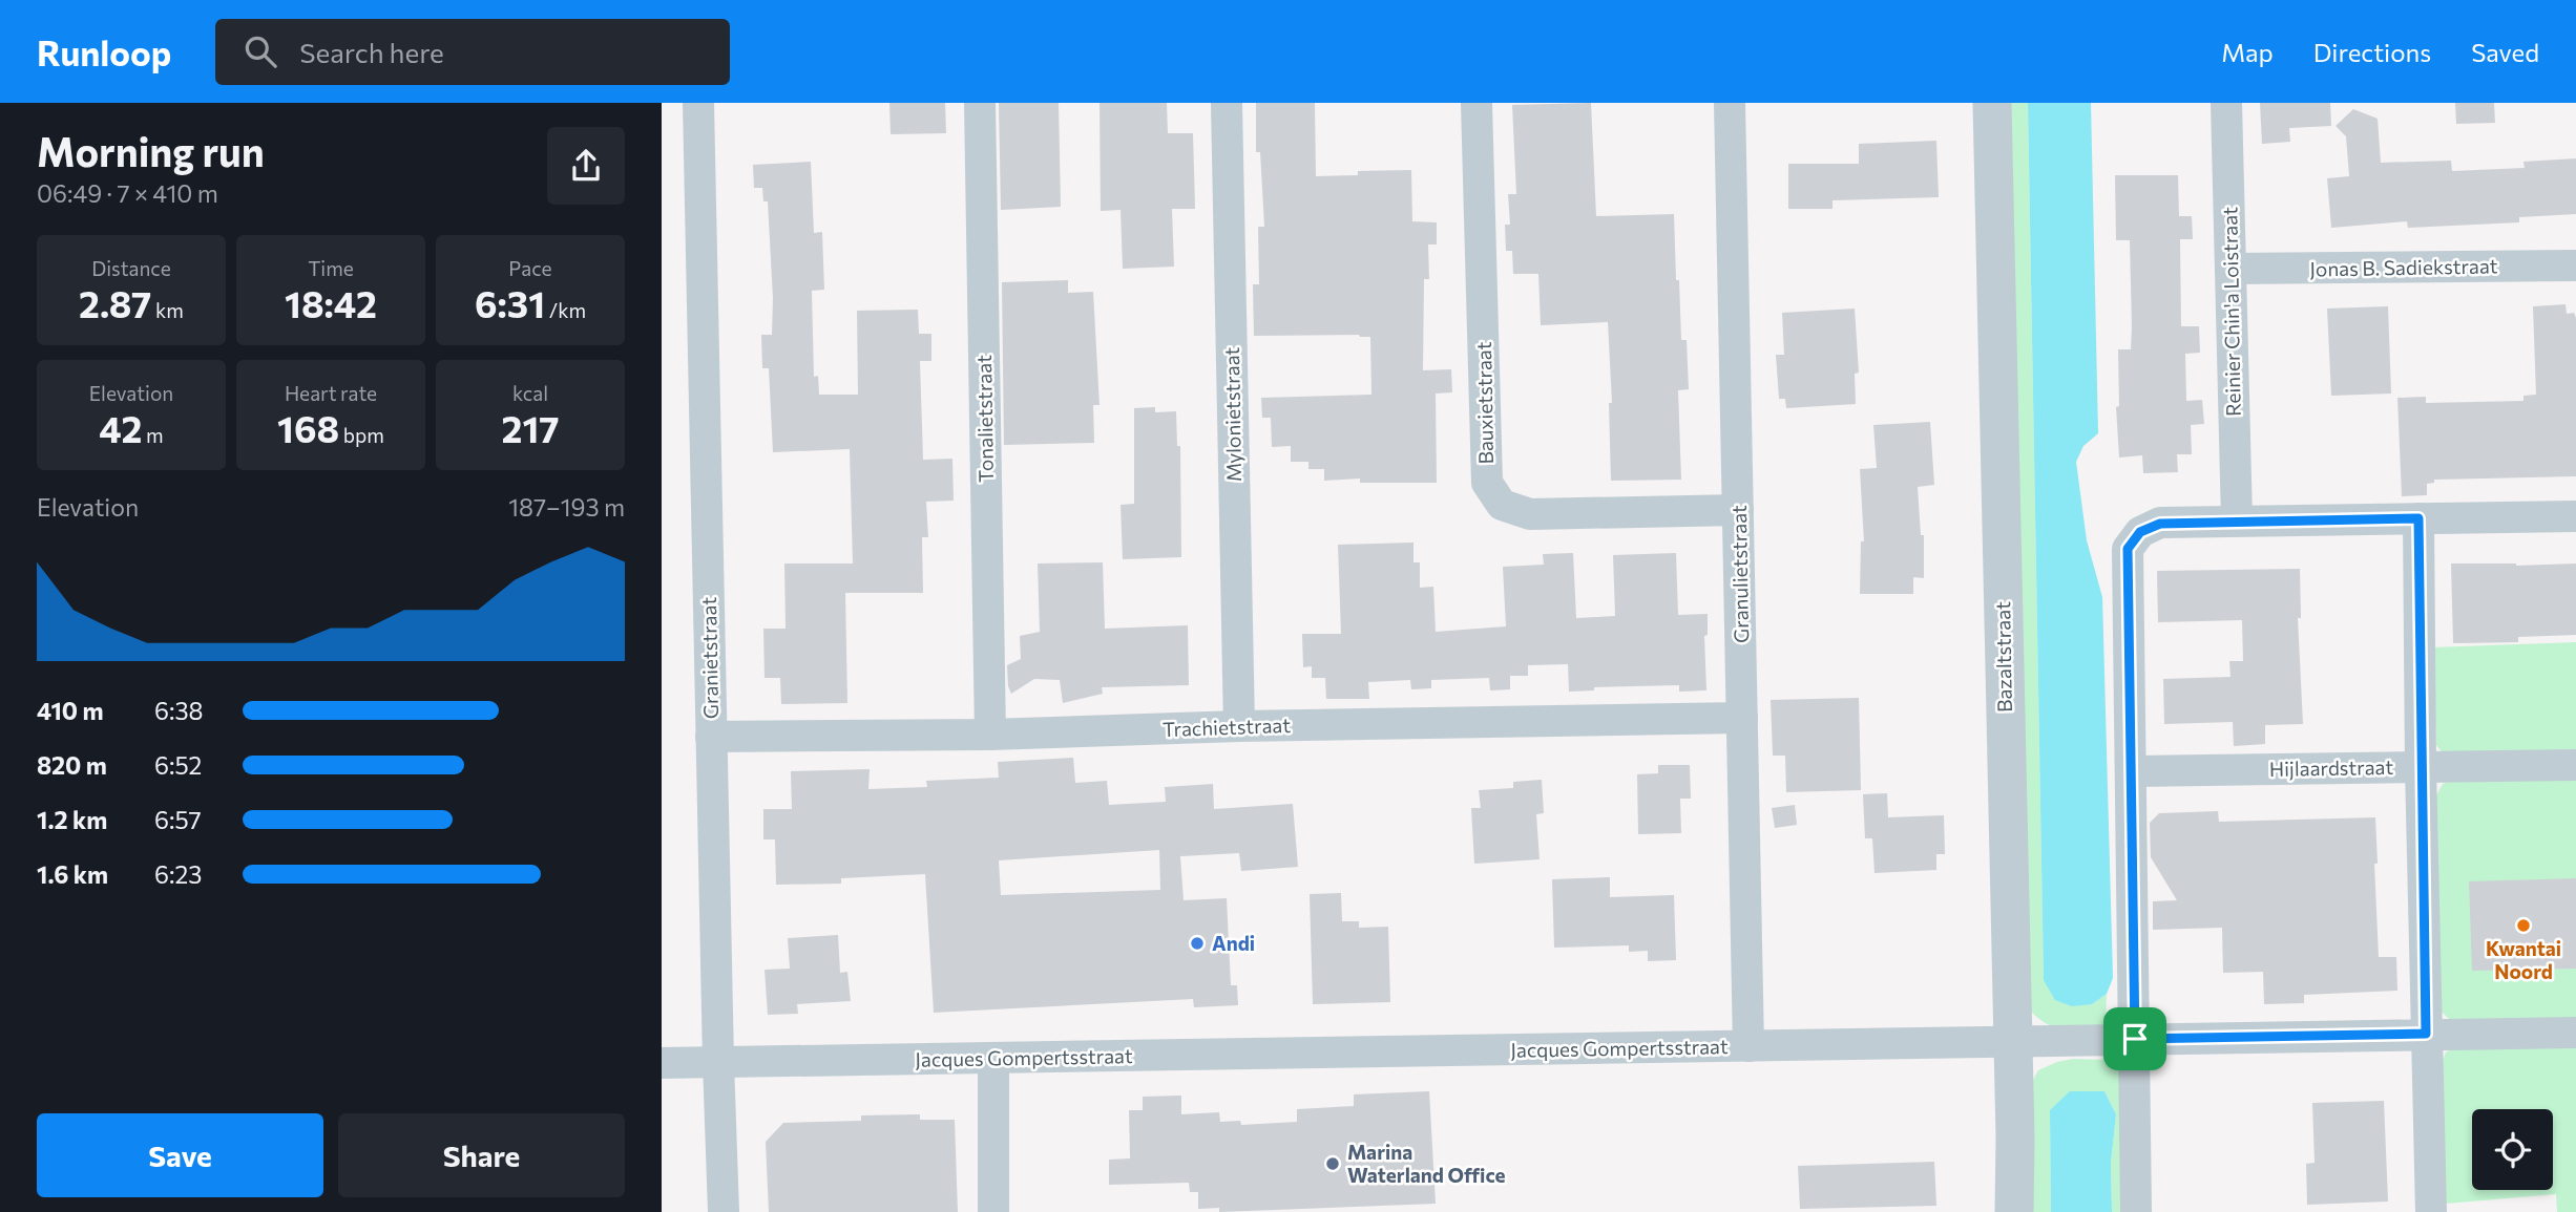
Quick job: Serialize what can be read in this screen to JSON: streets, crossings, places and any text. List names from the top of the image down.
{
  "streets": {
    "street": [
      "Jonas B. Sadiekstraat",
      "Reinier Chin'a Loistraat",
      "Bauxietstraat",
      "Mylonietstraat",
      "Tonalietstraat",
      "Granulietstraat",
      "Bazaltstraat",
      "Granietstraat",
      "Trachietstraat",
      "Hijlaardstraat",
      "Jacques Gompertsstraat"
    ]
  },
  "crossings": [
    ["Jonas B. Sadiekstraat", "Reinier Chin'a Loistraat"],
    ["Bauxietstraat", "Granulietstraat"],
    ["Mylonietstraat", "Trachietstraat"],
    ["Tonalietstraat", "Trachietstraat"],
    ["Granulietstraat", "Trachietstraat"],
    ["Granulietstraat", "Jacques Gompertsstraat"],
    ["Bazaltstraat", "Jacques Gompertsstraat"],
    ["Granietstraat", "Trachietstraat"],
    ["Granietstraat", "Jacques Gompertsstraat"]
  ],
  "places": ["Kwantai Noord", "Andi", "Marina Waterland Office"],
  "page": {
    "header": "Runloop",
    "search": "Search here",
    "nav": ["Map", "Directions", "Saved"],
    "heading": ["Morning run", "06:49 · 7 × 410 m"],
    "stats": [
      ["Distance", "2.87 km"],
      ["Time", "18:42"],
      ["Pace", "6:31 /km"],
      ["Elevation", "42 m"],
      ["Heart rate", "168 bpm"],
      ["kcal", "217"]
    ],
    "chart": ["Elevation", "187–193 m"],
    "list": [
      {
        "name": "410 m",
        "note": "6:38"
      },
      {
        "name": "820 m",
        "note": "6:52"
      },
      {
        "name": "1.2 km",
        "note": "6:57"
      },
      {
        "name": "1.6 km",
        "note": "6:23"
      }
    ],
    "buttons": ["Save", "Share"]
  }
}
